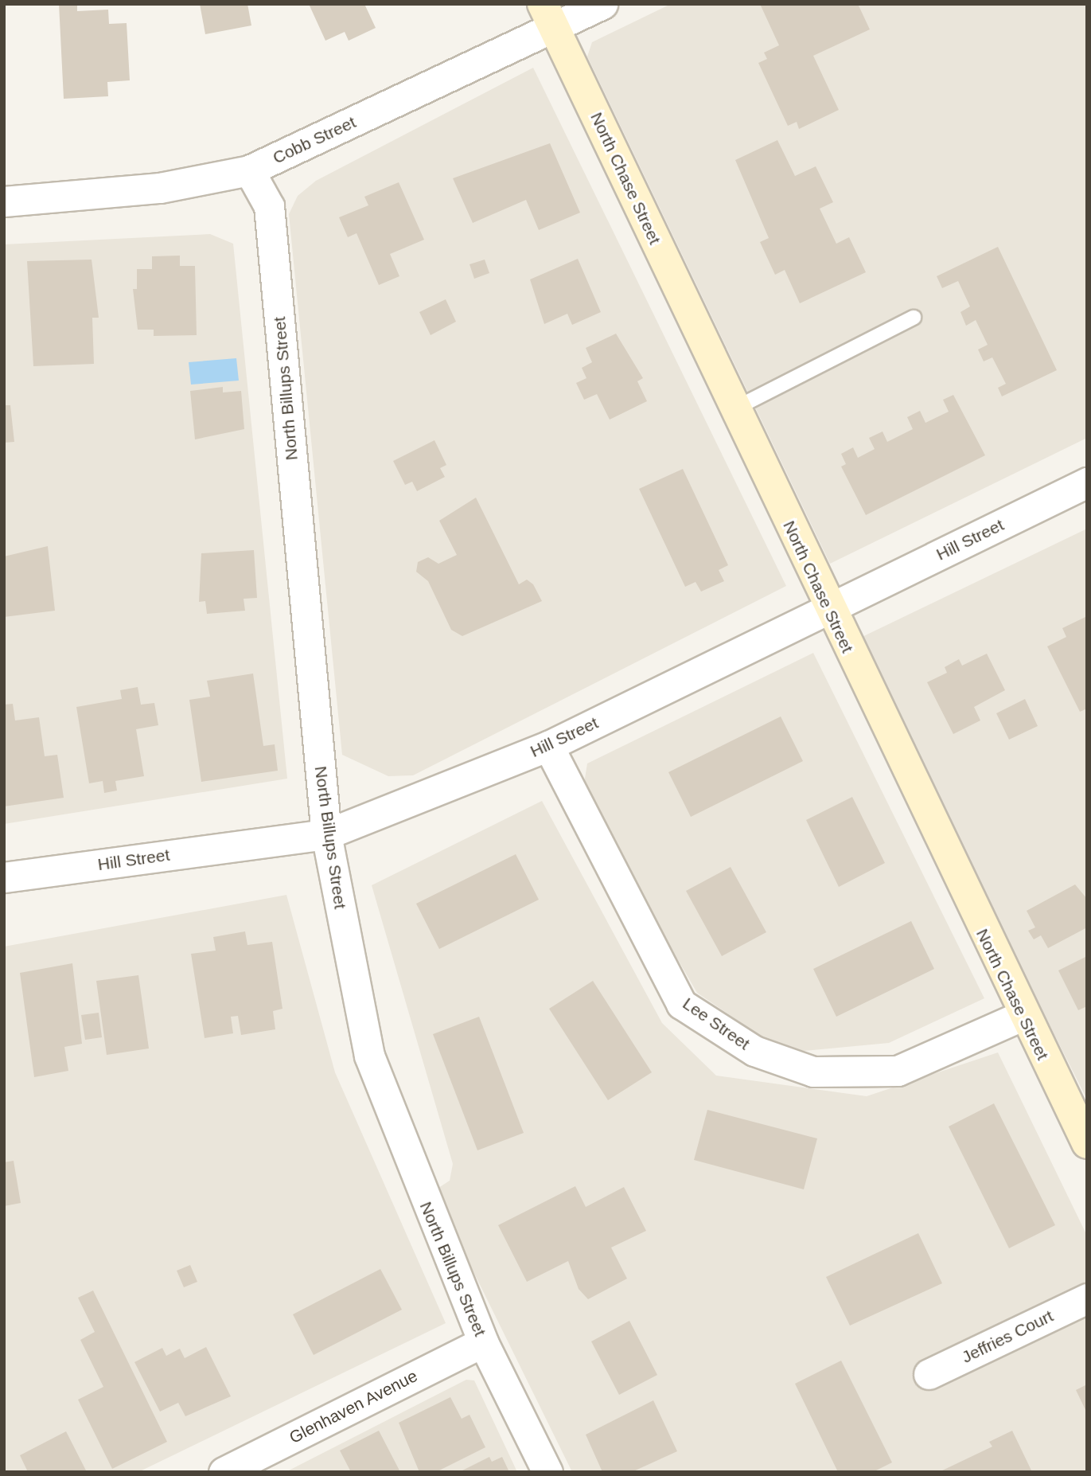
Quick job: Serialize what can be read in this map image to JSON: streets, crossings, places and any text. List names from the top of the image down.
{
  "streets": {
    "street": [
      "Cobb Street",
      "North Chase Street",
      "North Billups Street",
      "Hill Street",
      "Lee Street",
      "Jeffries Court",
      "Glenhaven Avenue"
    ]
  },
  "crossings": [
    ["Cobb Street", "North Chase Street"],
    ["Cobb Street", "North Billups Street"],
    ["North Chase Street", "Hill Street"],
    ["North Chase Street", "Lee Street"],
    ["North Billups Street", "Hill Street"],
    ["North Billups Street", "Glenhaven Avenue"],
    ["Hill Street", "Lee Street"]
  ]
}
